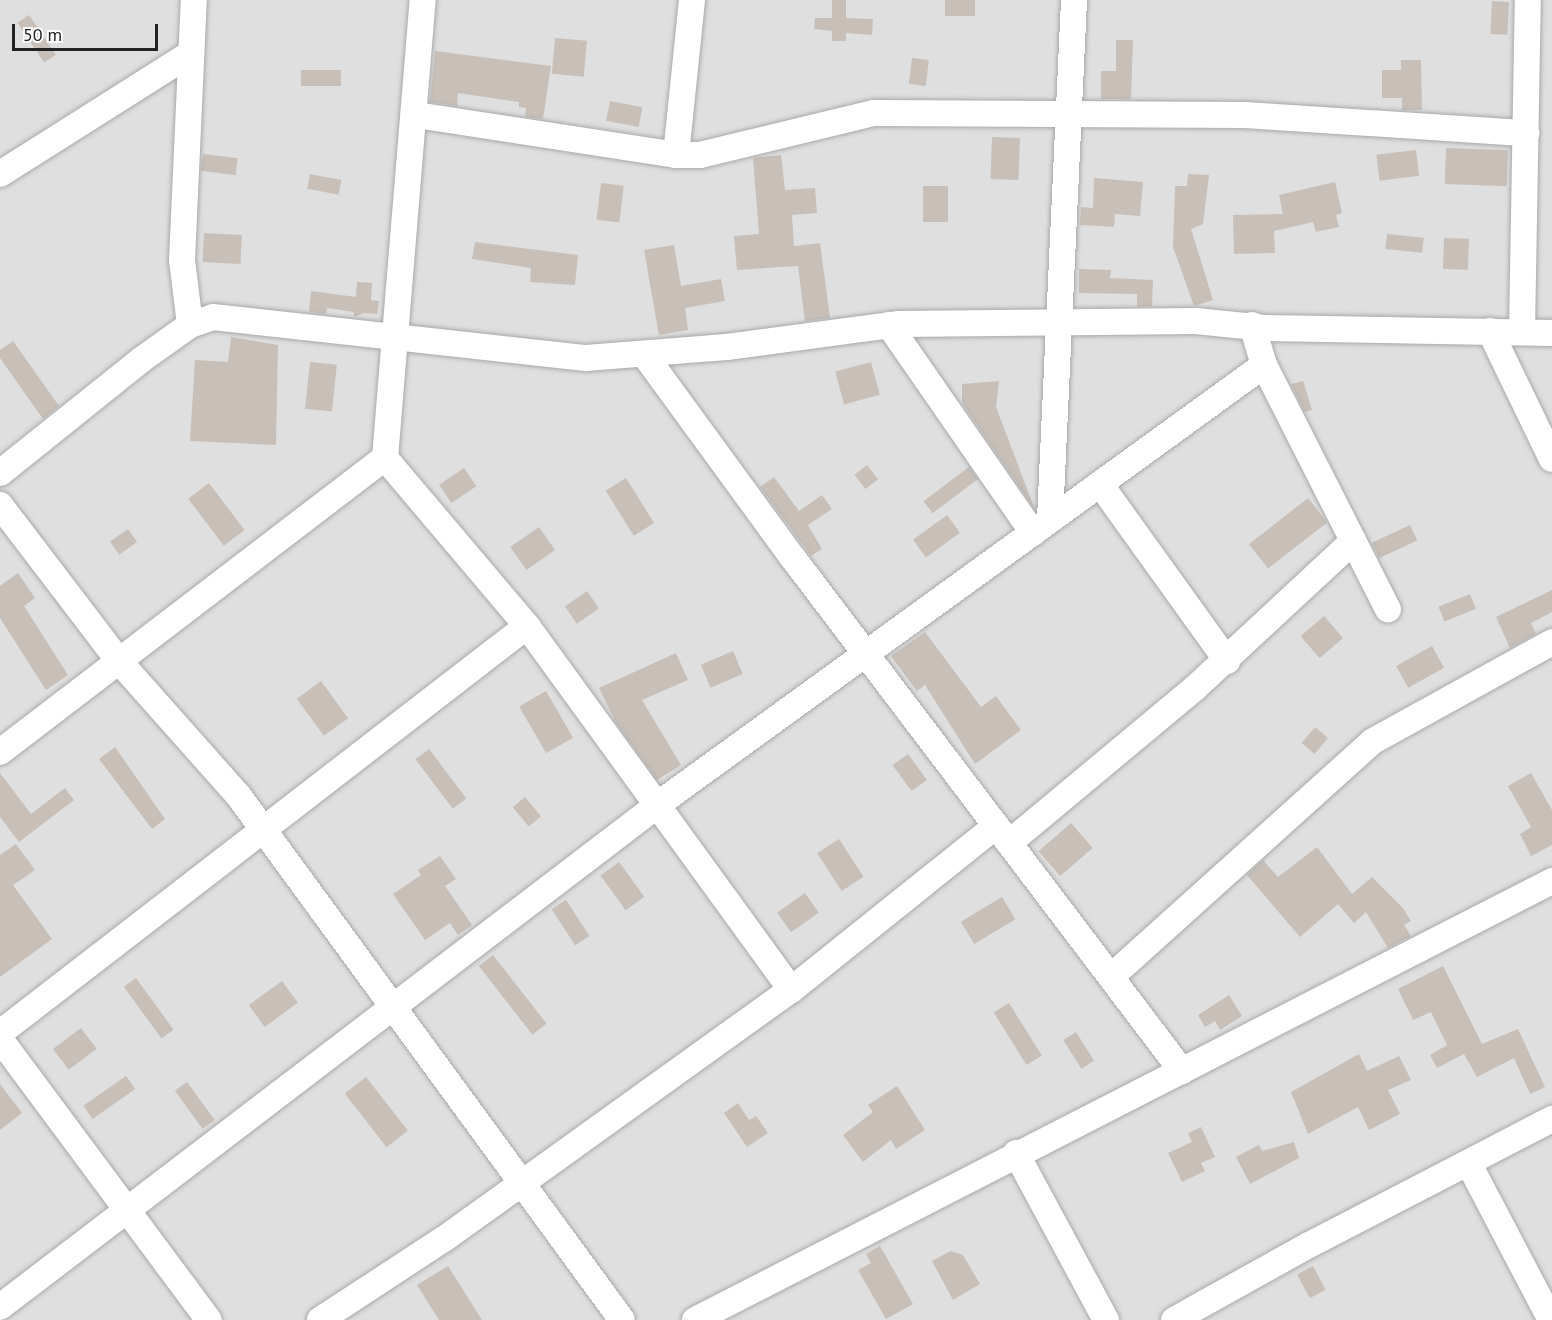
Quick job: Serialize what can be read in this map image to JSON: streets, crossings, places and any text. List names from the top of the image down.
{
  "scale_bar": "50 m"
}
